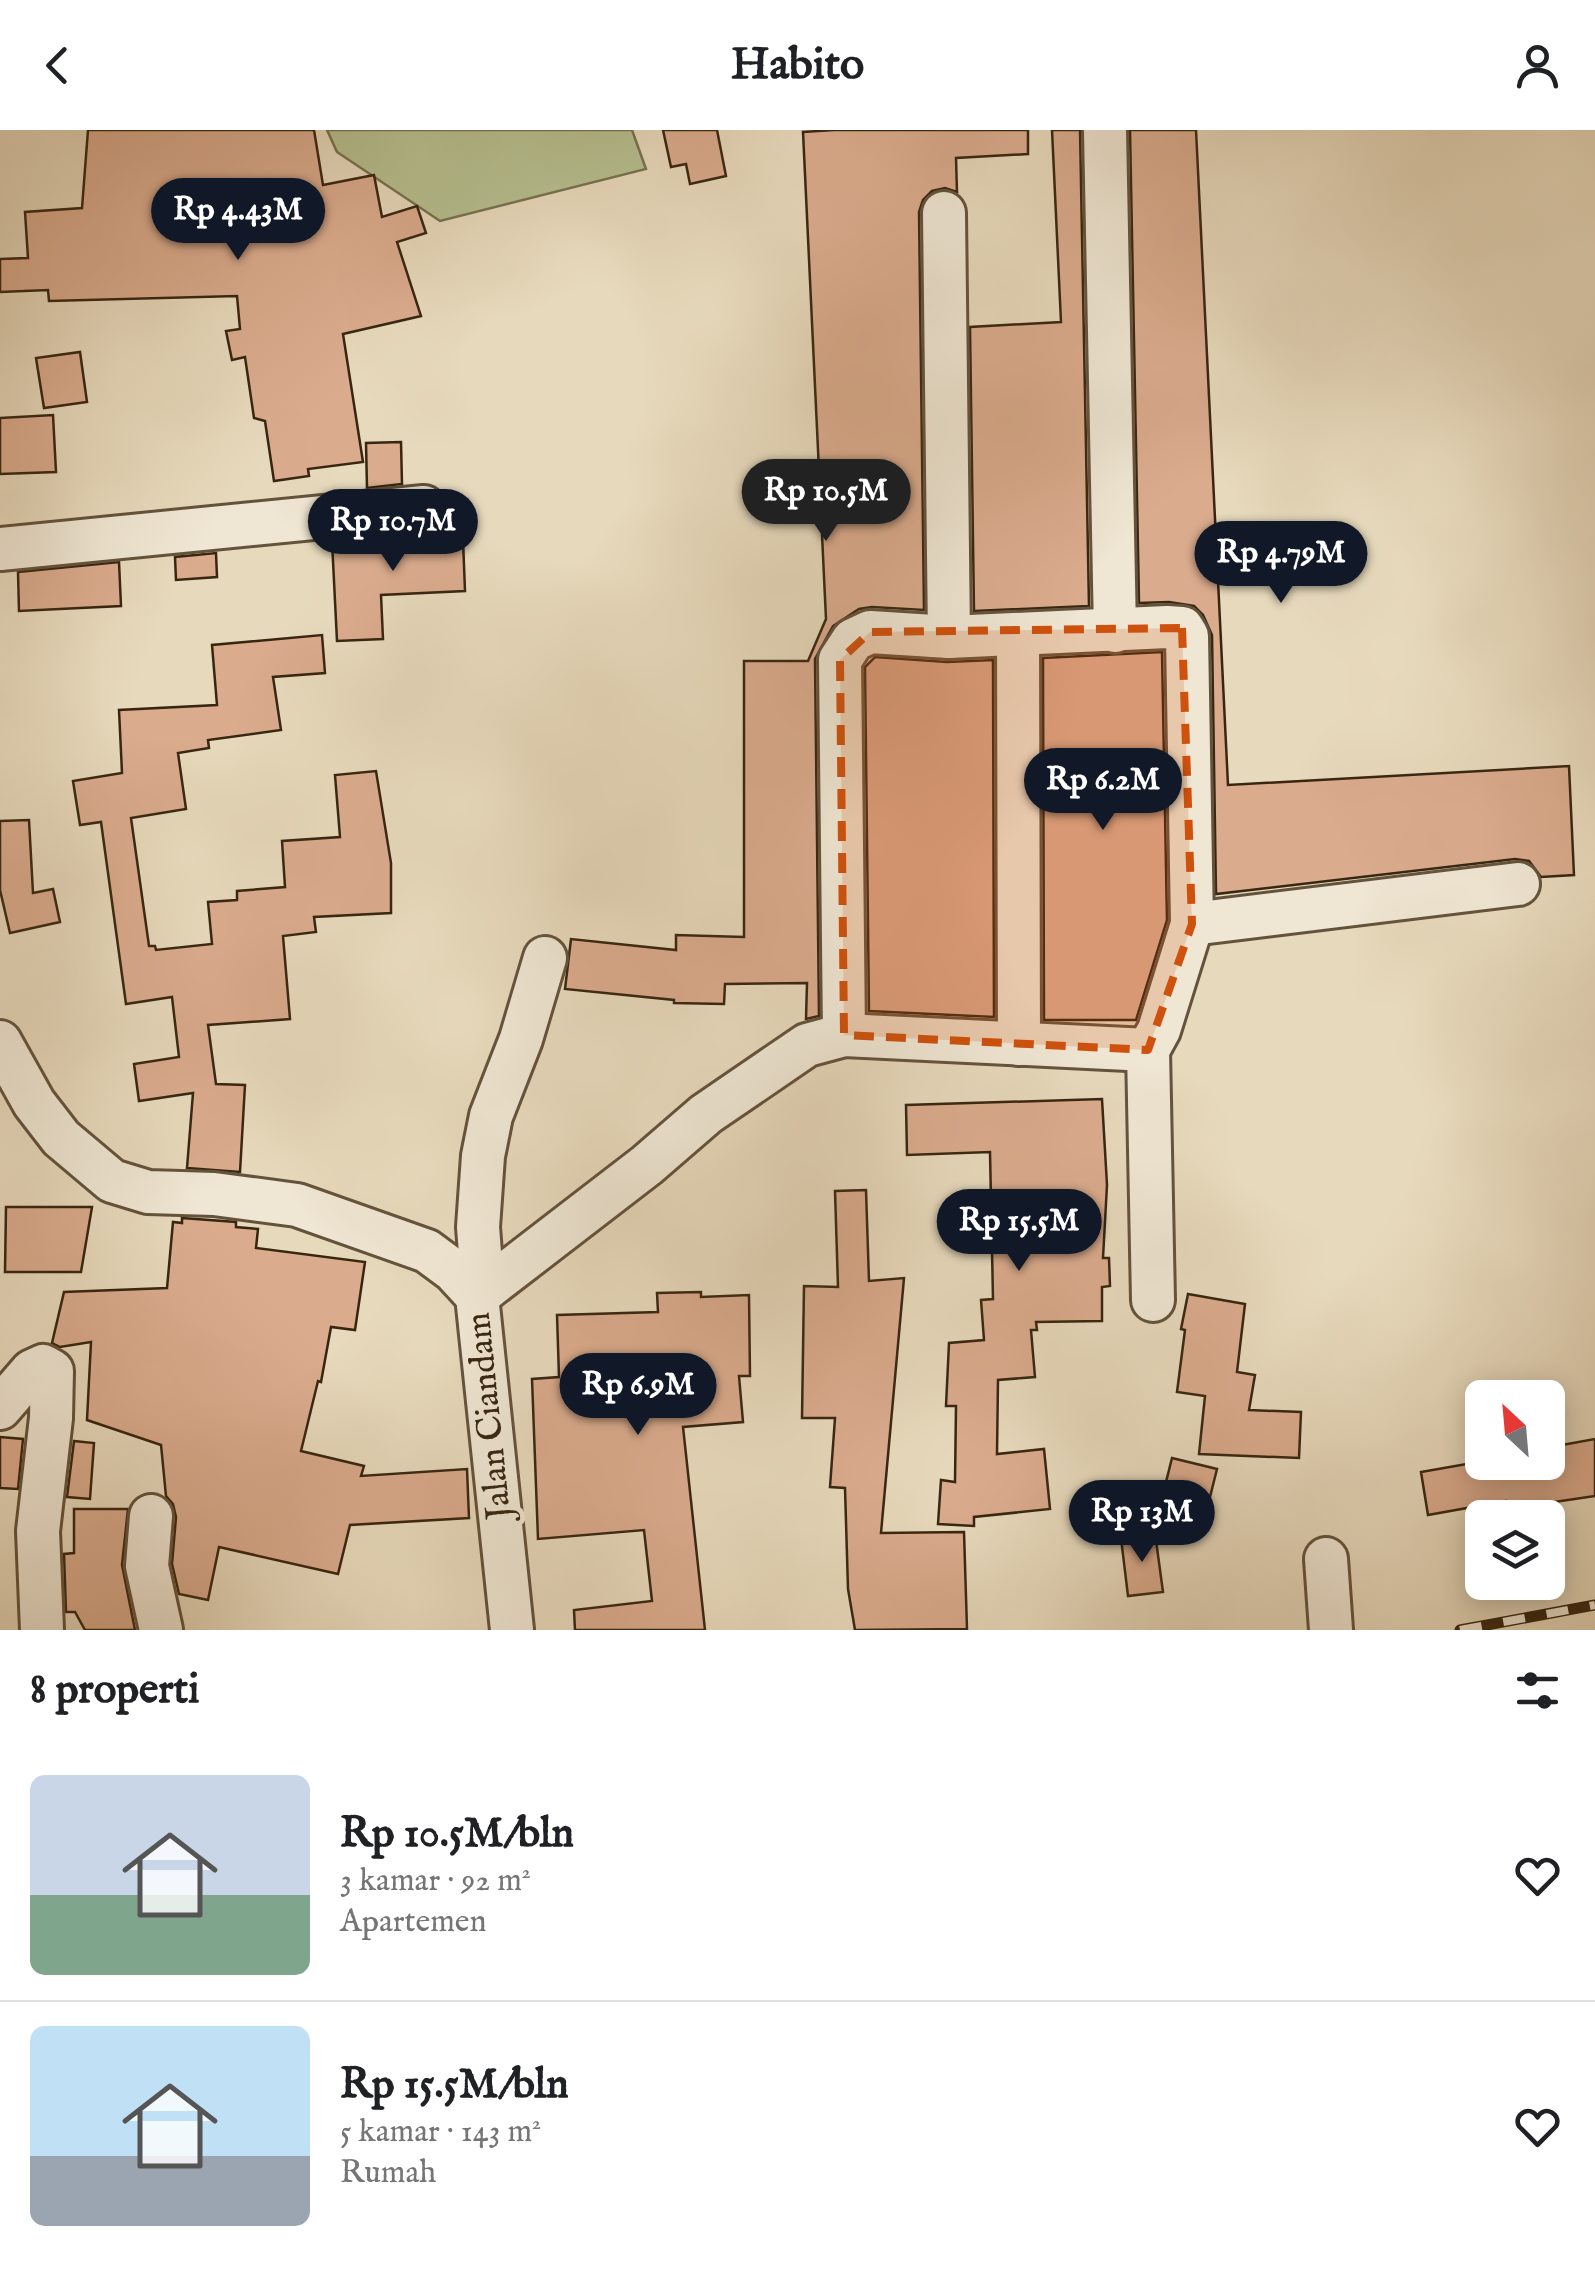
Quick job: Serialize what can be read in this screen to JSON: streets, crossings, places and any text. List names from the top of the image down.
{
  "streets": {
    "street": ["Jalan Ciandam"]
  },
  "north": "top left",
  "page": {
    "header": "Habito",
    "price": [
      "Rp 4.43M",
      "Rp 10.5M",
      "Rp 10.7M",
      "Rp 4.79M",
      "Rp 6.2M",
      "Rp 15.5M",
      "Rp 6.9M",
      "Rp 13M"
    ],
    "heading": "8 properti",
    "list": [
      {
        "name": "Rp 10.5M/bln",
        "note": "3 kamar · 92 m² · Apartemen"
      },
      {
        "name": "Rp 15.5M/bln",
        "note": "5 kamar · 143 m² · Rumah"
      }
    ]
  }
}
